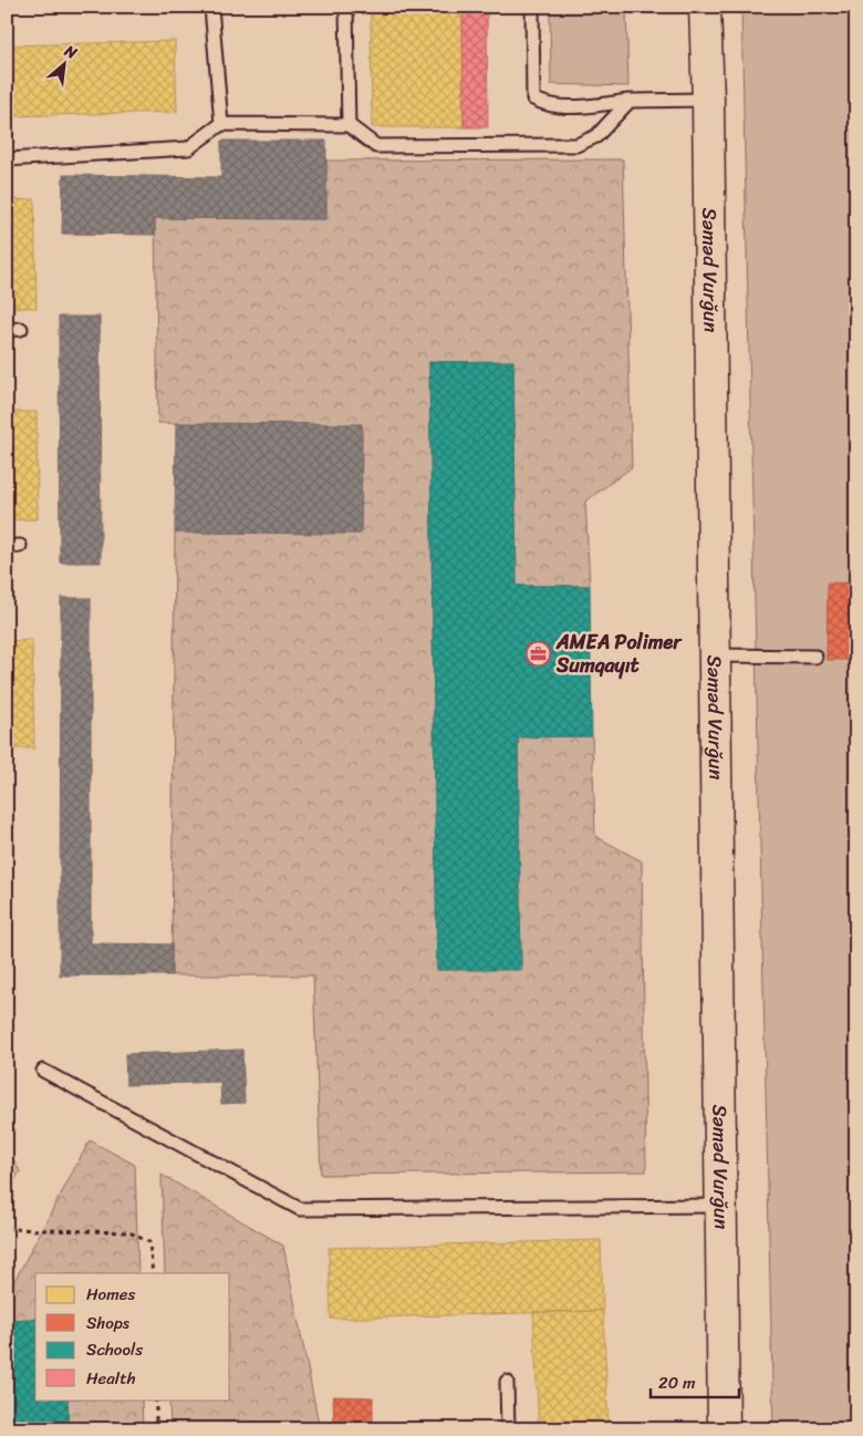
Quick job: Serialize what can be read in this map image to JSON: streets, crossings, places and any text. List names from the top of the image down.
{
  "streets": {
    "main road": ["Səməd Vurğun"]
  },
  "places": {
    "office": ["AMEA Polimer Sumqayıt"]
  },
  "legend": [
    "Homes",
    "Shops",
    "Schools",
    "Health"
  ],
  "scale_bar": "20 m",
  "north": "top right"
}
